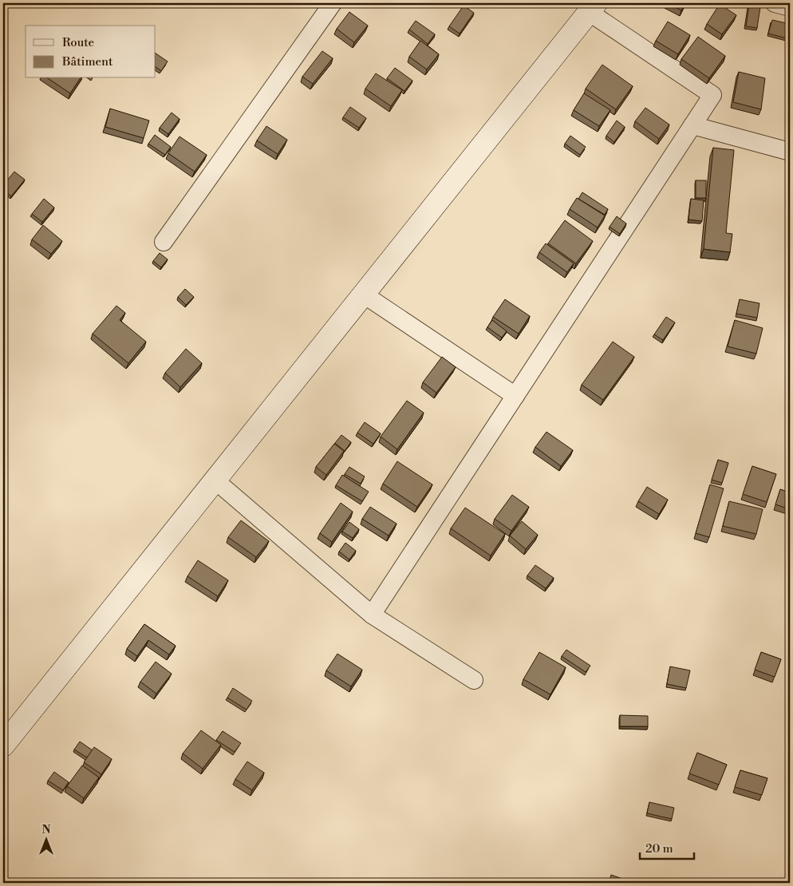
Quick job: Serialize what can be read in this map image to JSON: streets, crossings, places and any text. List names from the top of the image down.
{
  "legend": ["Route", "Bâtiment"],
  "scale_bar": "20 m",
  "north": "top"
}
